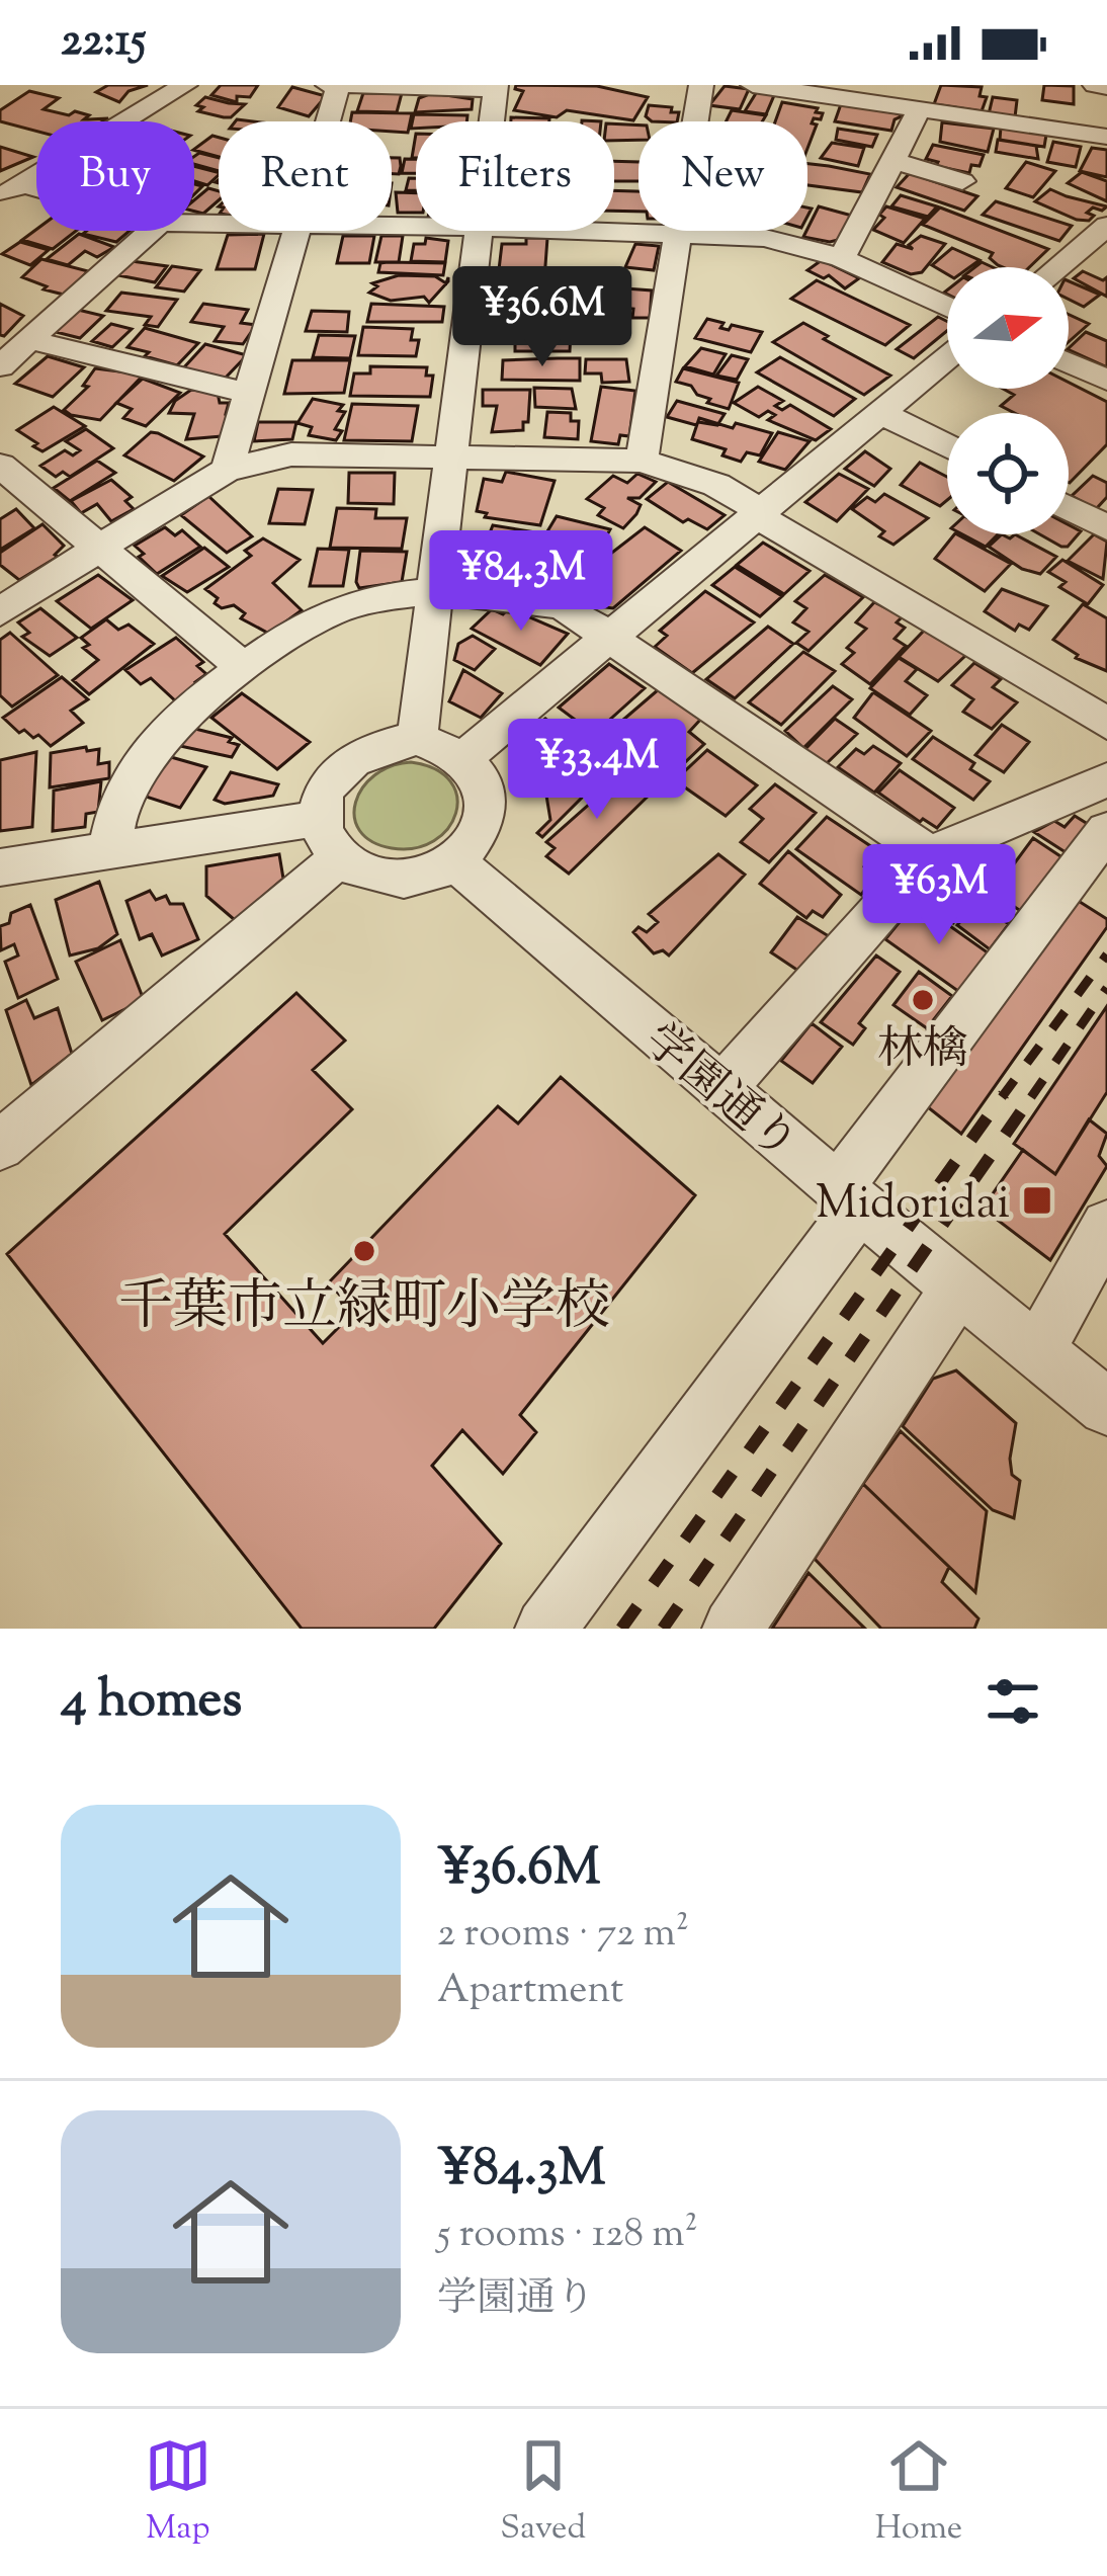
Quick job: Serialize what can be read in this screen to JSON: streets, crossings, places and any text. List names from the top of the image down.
{
  "streets": {
    "street": ["学園通り"]
  },
  "places": {
    "other": ["林檎", "千葉市立緑町小学校"],
    "transit": ["Midoridai"]
  },
  "north": "right",
  "page": {
    "status": "22:15",
    "chip": [
      "Buy",
      "Rent",
      "Filters",
      "New"
    ],
    "price": [
      "¥36.6M",
      "¥84.3M",
      "¥33.4M",
      "¥63M"
    ],
    "heading": "4 homes",
    "list": [
      {
        "name": "¥36.6M",
        "note": "2 rooms · 72 m² · Apartment"
      },
      {
        "name": "¥84.3M",
        "note": "5 rooms · 128 m² · 学園通り"
      }
    ],
    "tabs": ["Map", "Saved", "Home"]
  }
}
